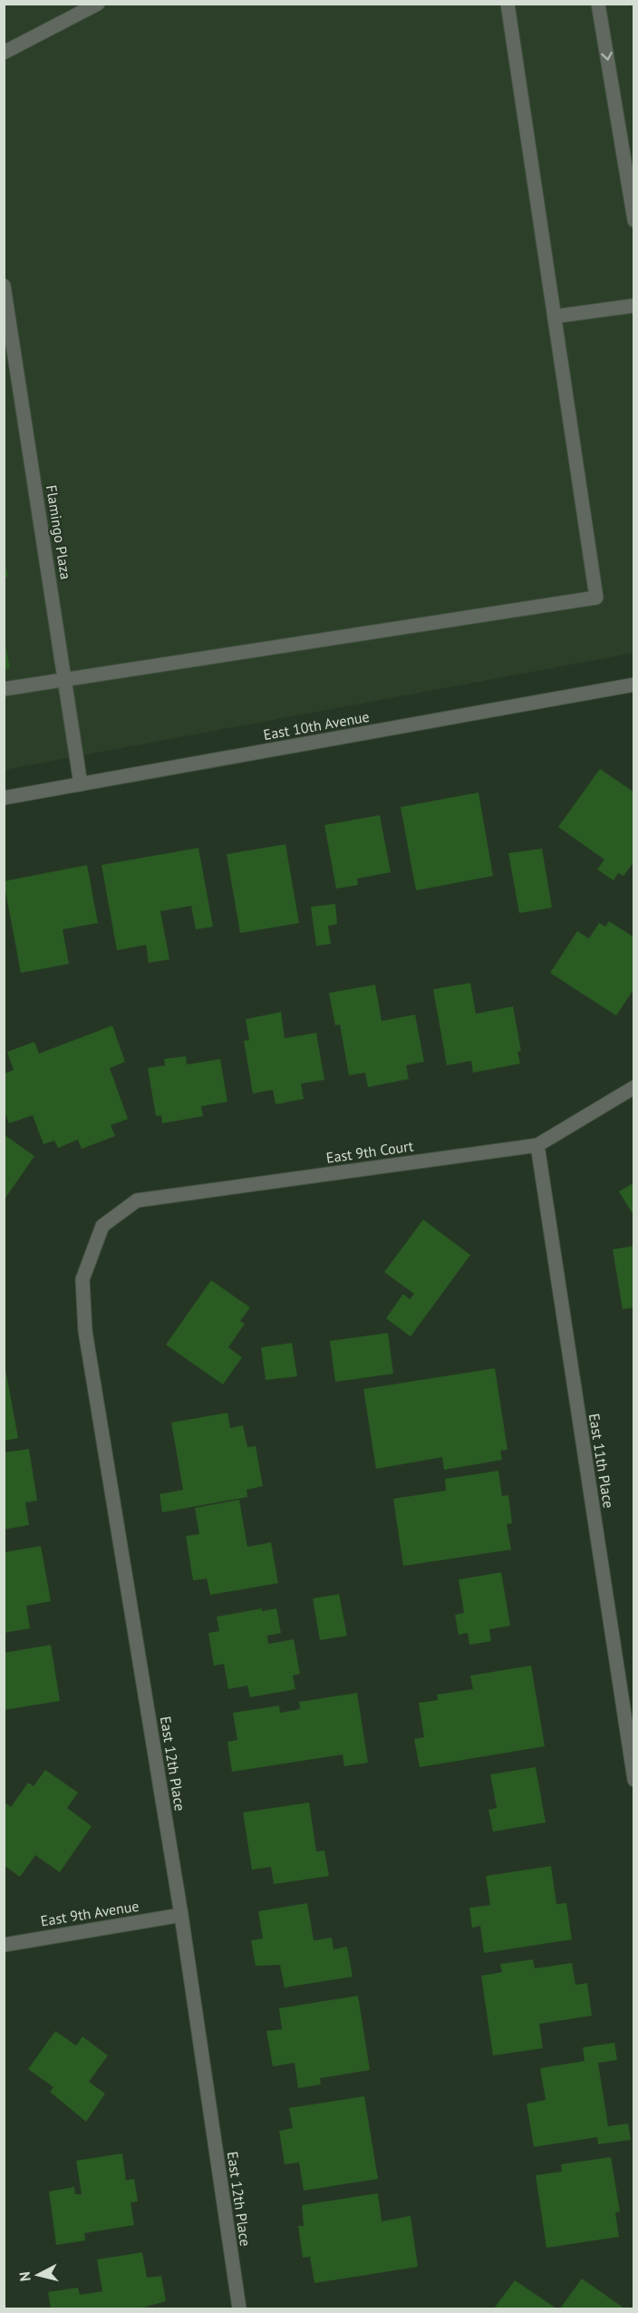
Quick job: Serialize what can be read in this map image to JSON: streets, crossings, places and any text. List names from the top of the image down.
{
  "streets": {
    "street": [
      "Flamingo Plaza",
      "East 10th Avenue",
      "East 9th Court",
      "East 11th Place",
      "East 12th Place",
      "East 9th Avenue"
    ]
  },
  "crossings": [
    ["Flamingo Plaza", "East 10th Avenue"],
    ["East 9th Court", "East 11th Place"],
    ["East 9th Court", "East 12th Place"],
    ["East 12th Place", "East 9th Avenue"]
  ],
  "north": "left"
}
